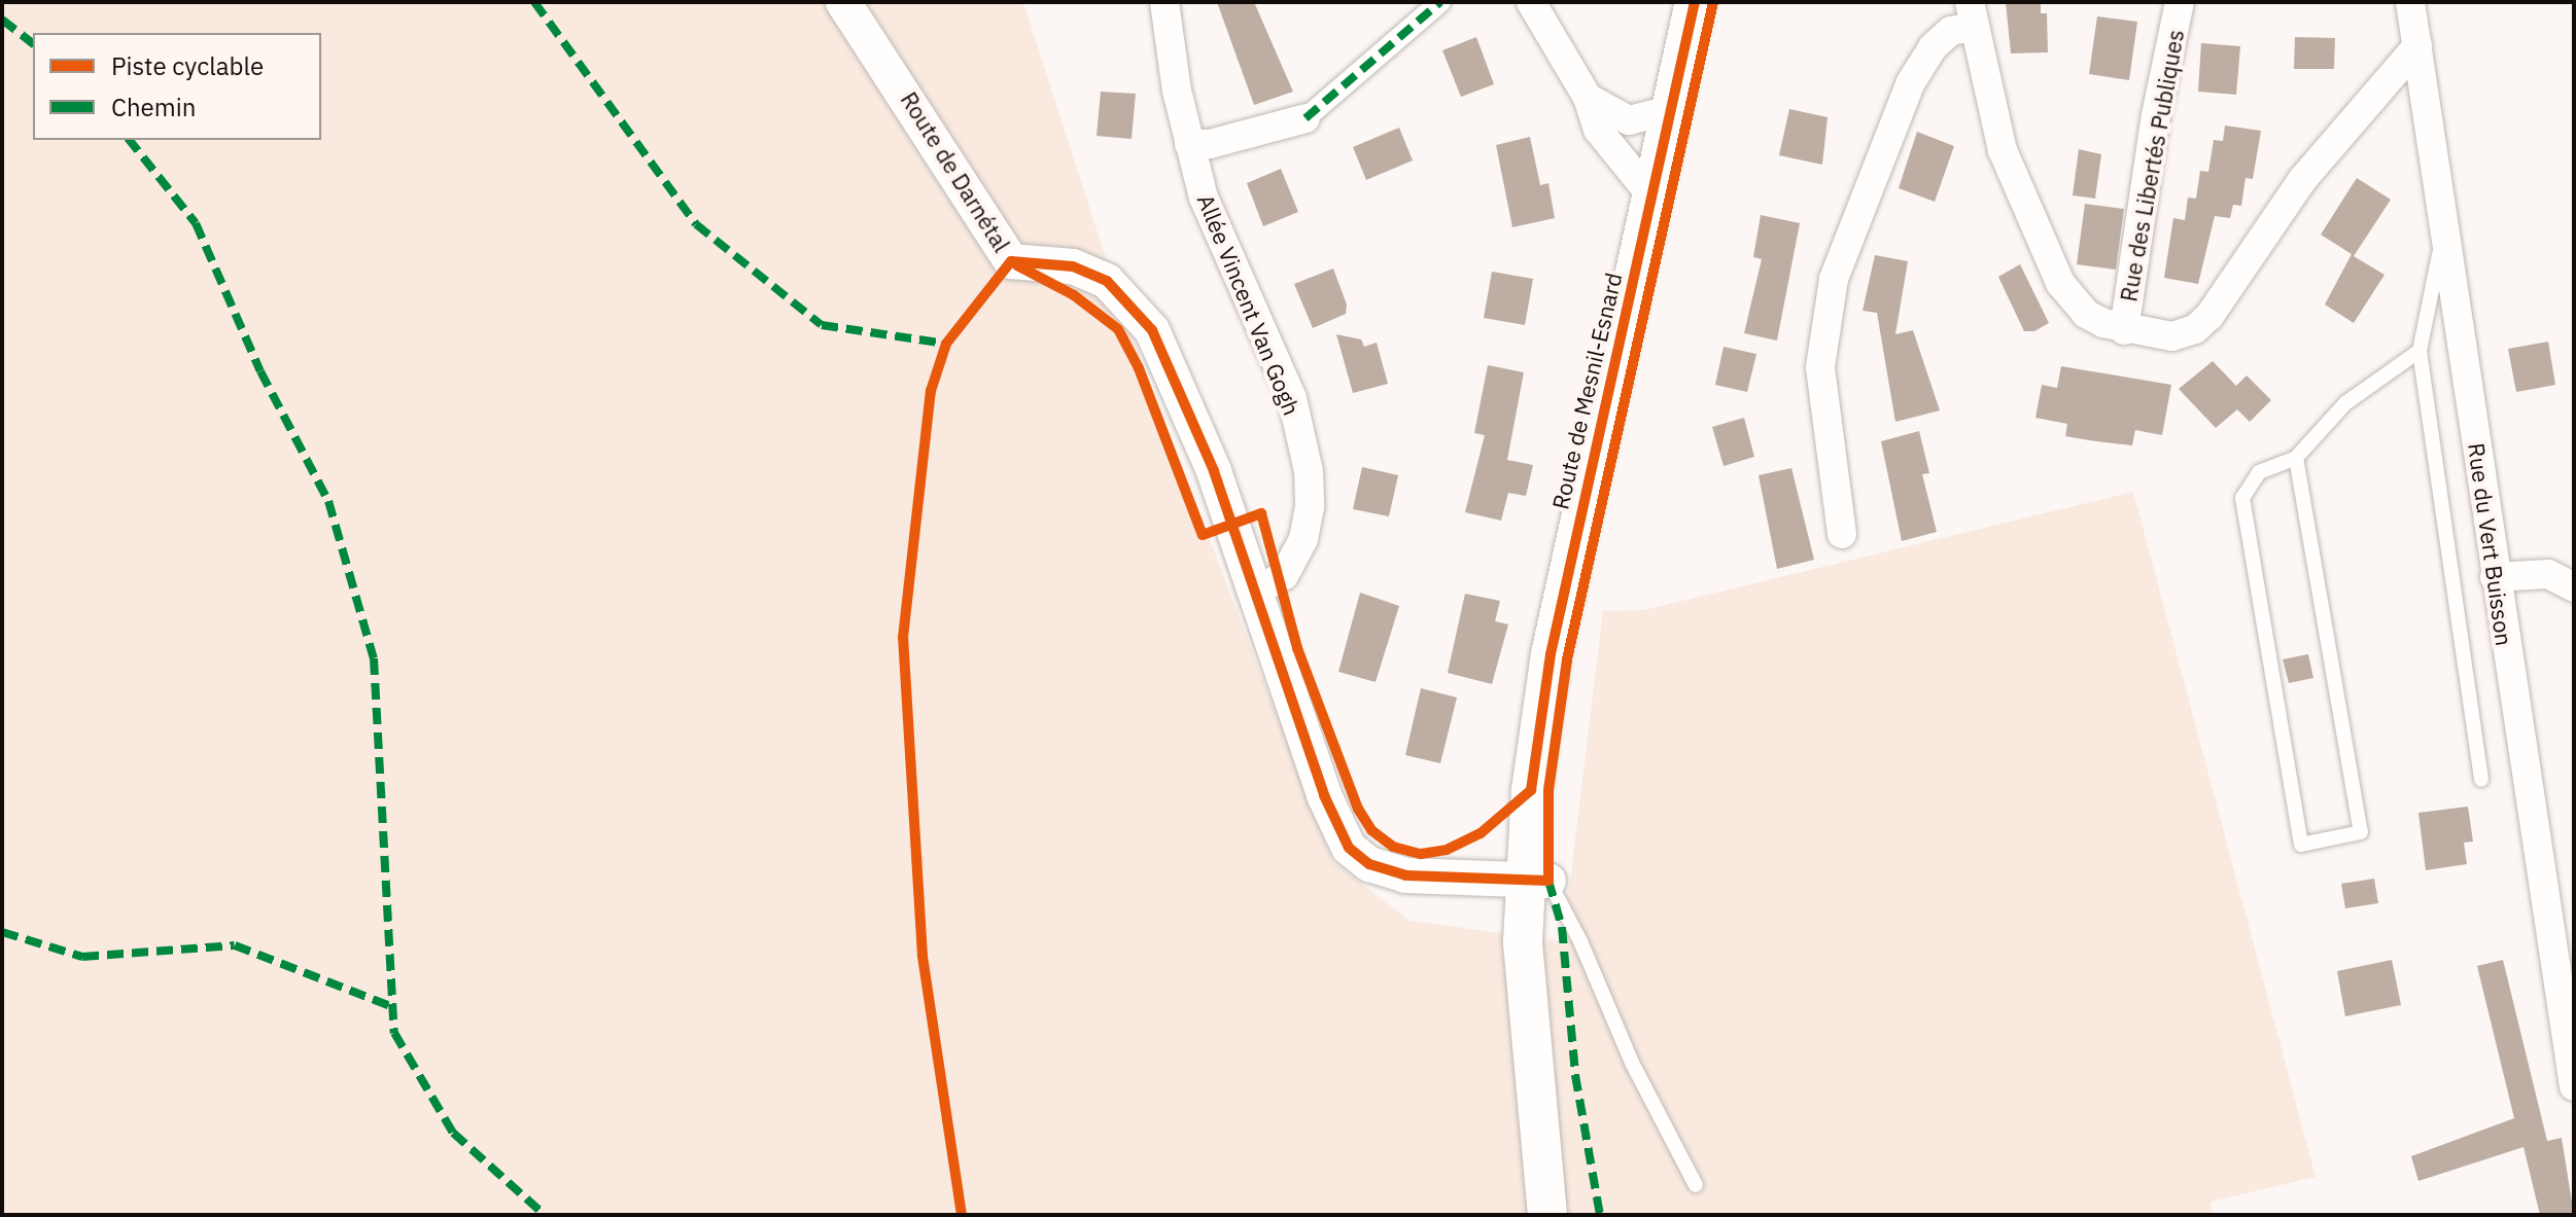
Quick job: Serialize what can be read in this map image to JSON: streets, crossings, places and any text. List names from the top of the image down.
{
  "streets": {
    "main road": ["Route de Mesnil-Esnard"],
    "street": [
      "Rue des Libertés Publiques",
      "Route de Darnétal",
      "Allée Vincent Van Gogh",
      "Rue du Vert Buisson"
    ]
  },
  "crossings": [
    ["Route de Darnétal", "Allée Vincent Van Gogh"]
  ],
  "legend": ["Piste cyclable", "Chemin"]
}
